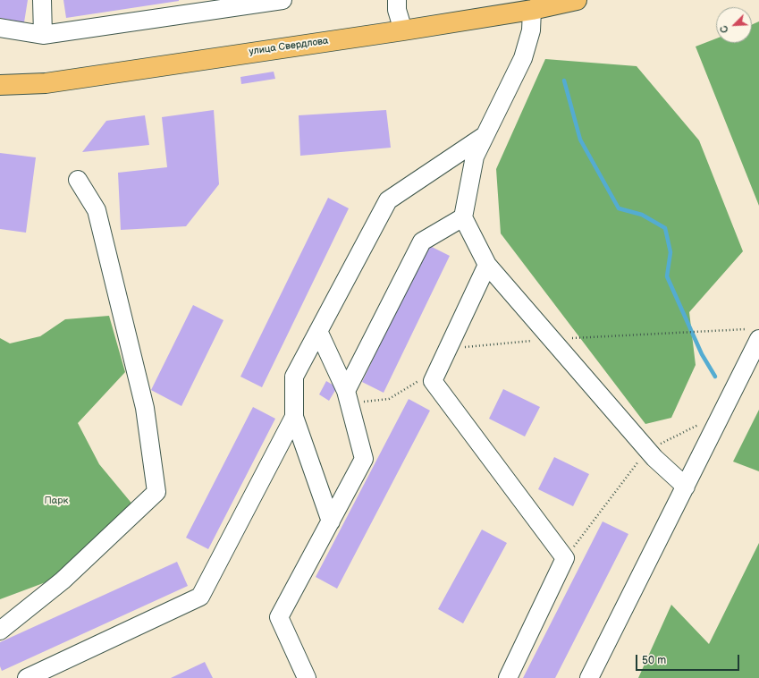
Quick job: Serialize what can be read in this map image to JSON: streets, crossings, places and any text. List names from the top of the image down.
{
  "streets": {
    "main road": ["улица Свердлова"]
  },
  "parks": ["Парк"],
  "scale_bar": "50 m",
  "north": "bottom left"
}
